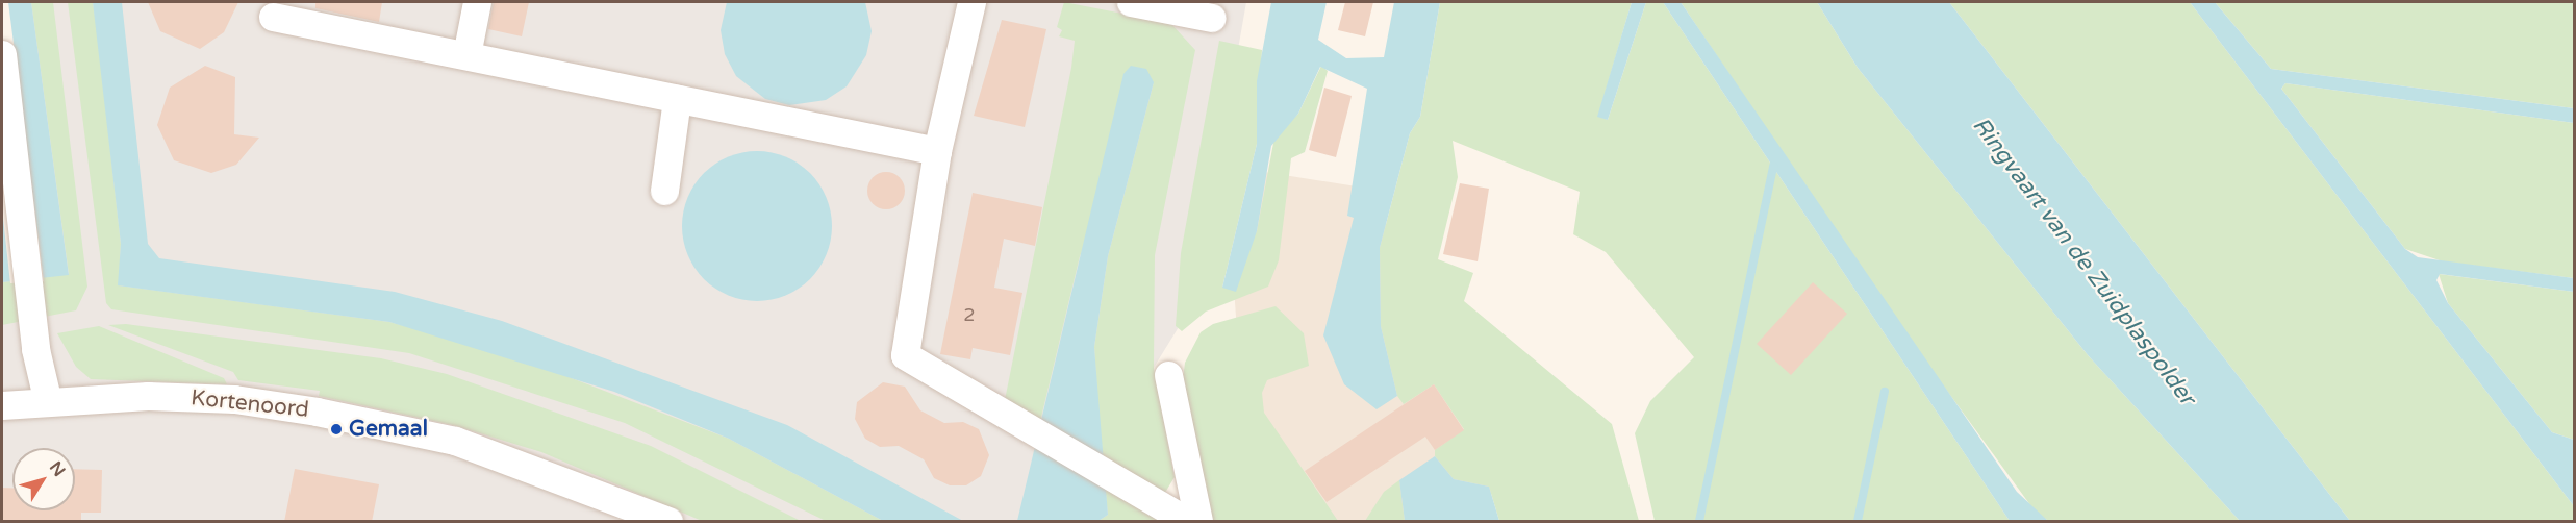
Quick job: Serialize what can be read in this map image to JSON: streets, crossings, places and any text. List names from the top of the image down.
{
  "streets": {
    "street": ["Kortenoord"]
  },
  "water": ["Ringvaart van de Zuidplaspolder"],
  "places": ["Gemaal"],
  "house_numbers": ["2"],
  "north": "top right"
}
